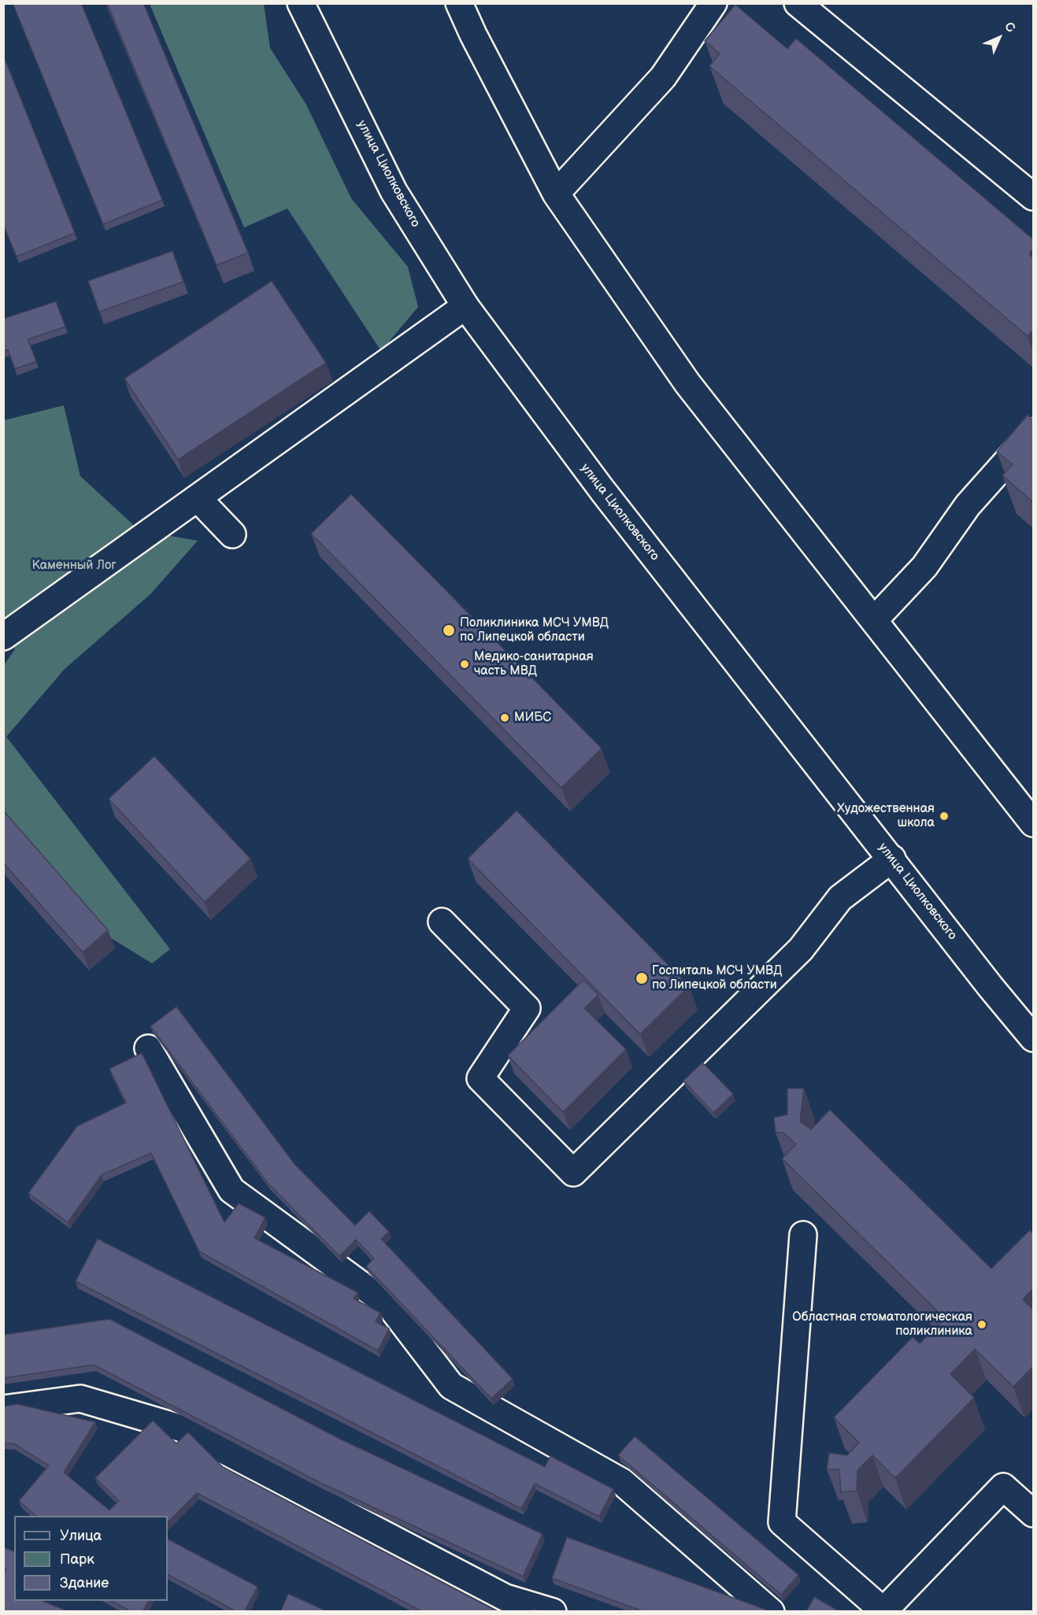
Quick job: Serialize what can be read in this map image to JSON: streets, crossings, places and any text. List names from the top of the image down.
{
  "streets": {
    "main road": ["улица Циолковского"]
  },
  "parks": ["Каменный Лог"],
  "places": [
    "Поликлиника МСЧ УМВД по Липецкой области",
    "Медико-санитарная часть МВД",
    "МИБС",
    "Художественная школа",
    "Госпиталь МСЧ УМВД по Липецкой области",
    "Областная стоматологическая поликлиника"
  ],
  "legend": ["Улица", "Парк", "Здание"],
  "north": "top right"
}
